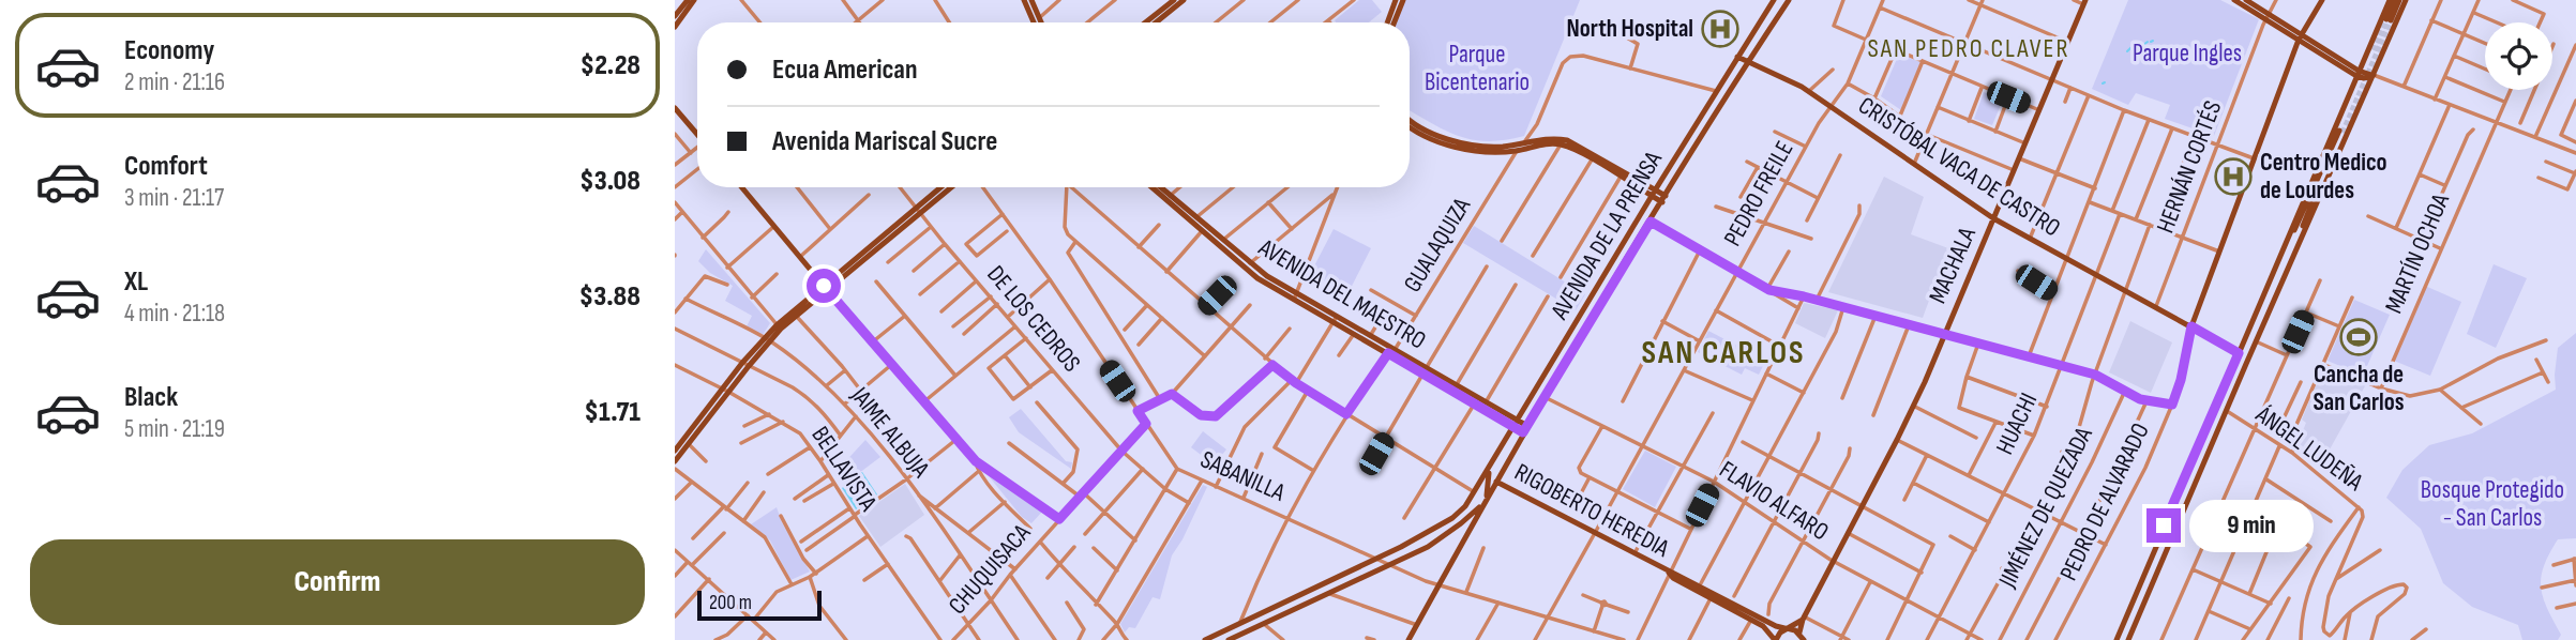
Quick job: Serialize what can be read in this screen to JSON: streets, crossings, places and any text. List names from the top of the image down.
{
  "streets": {
    "main road": [
      "CRISTÓBAL VACA DE CASTRO",
      "AVENIDA DE LA PRENSA",
      "MACHALA",
      "AVENIDA DEL MAESTRO",
      "PEDRO DE ALVARADO",
      "RIGOBERTO HEREDIA"
    ],
    "street": [
      "HERNÁN CORTÉS",
      "PEDRO FREILE",
      "GUALAQUIZA",
      "MARTÍN OCHOA",
      "DE LOS CEDROS",
      "HUACHI",
      "JAIME ALBUJA",
      "ÁNGEL LUDEÑA",
      "BELLAVISTA",
      "SABANILLA",
      "FLAVIO ALFARO",
      "JIMÉNEZ DE QUEZADA",
      "CHUQUISACA"
    ]
  },
  "crossings": [
    ["CRISTÓBAL VACA DE CASTRO", "HERNÁN CORTÉS"],
    ["CRISTÓBAL VACA DE CASTRO", "PEDRO FREILE"],
    ["CRISTÓBAL VACA DE CASTRO", "AVENIDA DE LA PRENSA"],
    ["CRISTÓBAL VACA DE CASTRO", "MACHALA"],
    ["CRISTÓBAL VACA DE CASTRO", "HUACHI"],
    ["CRISTÓBAL VACA DE CASTRO", "PEDRO DE ALVARADO"],
    ["PEDRO FREILE", "SABANILLA"],
    ["PEDRO FREILE", "FLAVIO ALFARO"],
    ["PEDRO FREILE", "RIGOBERTO HEREDIA"],
    ["AVENIDA DE LA PRENSA", "GUALAQUIZA"],
    ["AVENIDA DE LA PRENSA", "AVENIDA DEL MAESTRO"],
    ["AVENIDA DE LA PRENSA", "SABANILLA"],
    ["AVENIDA DE LA PRENSA", "FLAVIO ALFARO"],
    ["AVENIDA DE LA PRENSA", "RIGOBERTO HEREDIA"],
    ["GUALAQUIZA", "AVENIDA DEL MAESTRO"],
    ["MACHALA", "FLAVIO ALFARO"],
    ["MACHALA", "RIGOBERTO HEREDIA"],
    ["DE LOS CEDROS", "CHUQUISACA"],
    ["HUACHI", "FLAVIO ALFARO"],
    ["JAIME ALBUJA", "CHUQUISACA"],
    ["SABANILLA", "CHUQUISACA"]
  ],
  "districts": ["SAN PEDRO CLAVER", "SAN CARLOS"],
  "parks": ["Parque Ingles", "Parque Bicentenario", "Bosque Protegido - San Carlos"],
  "places": {
    "hospital": ["North Hospital", "Centro Medico de Lourdes"],
    "sports": ["Cancha de San Carlos"]
  },
  "scale_bar": "200 m",
  "page": {
    "list": [
      {
        "name": "Economy",
        "note": "2 min · 21:16",
        "value": "$2.28"
      },
      {
        "name": "Comfort",
        "note": "3 min · 21:17",
        "value": "$3.08"
      },
      {
        "name": "XL",
        "note": "4 min · 21:18",
        "value": "$3.88"
      },
      {
        "name": "Black",
        "note": "5 min · 21:19",
        "value": "$1.71"
      }
    ],
    "banner": ["Ecua American", "Avenida Mariscal Sucre"],
    "bubble": "9 min",
    "buttons": "Confirm",
    "scale": "200 m"
  }
}
